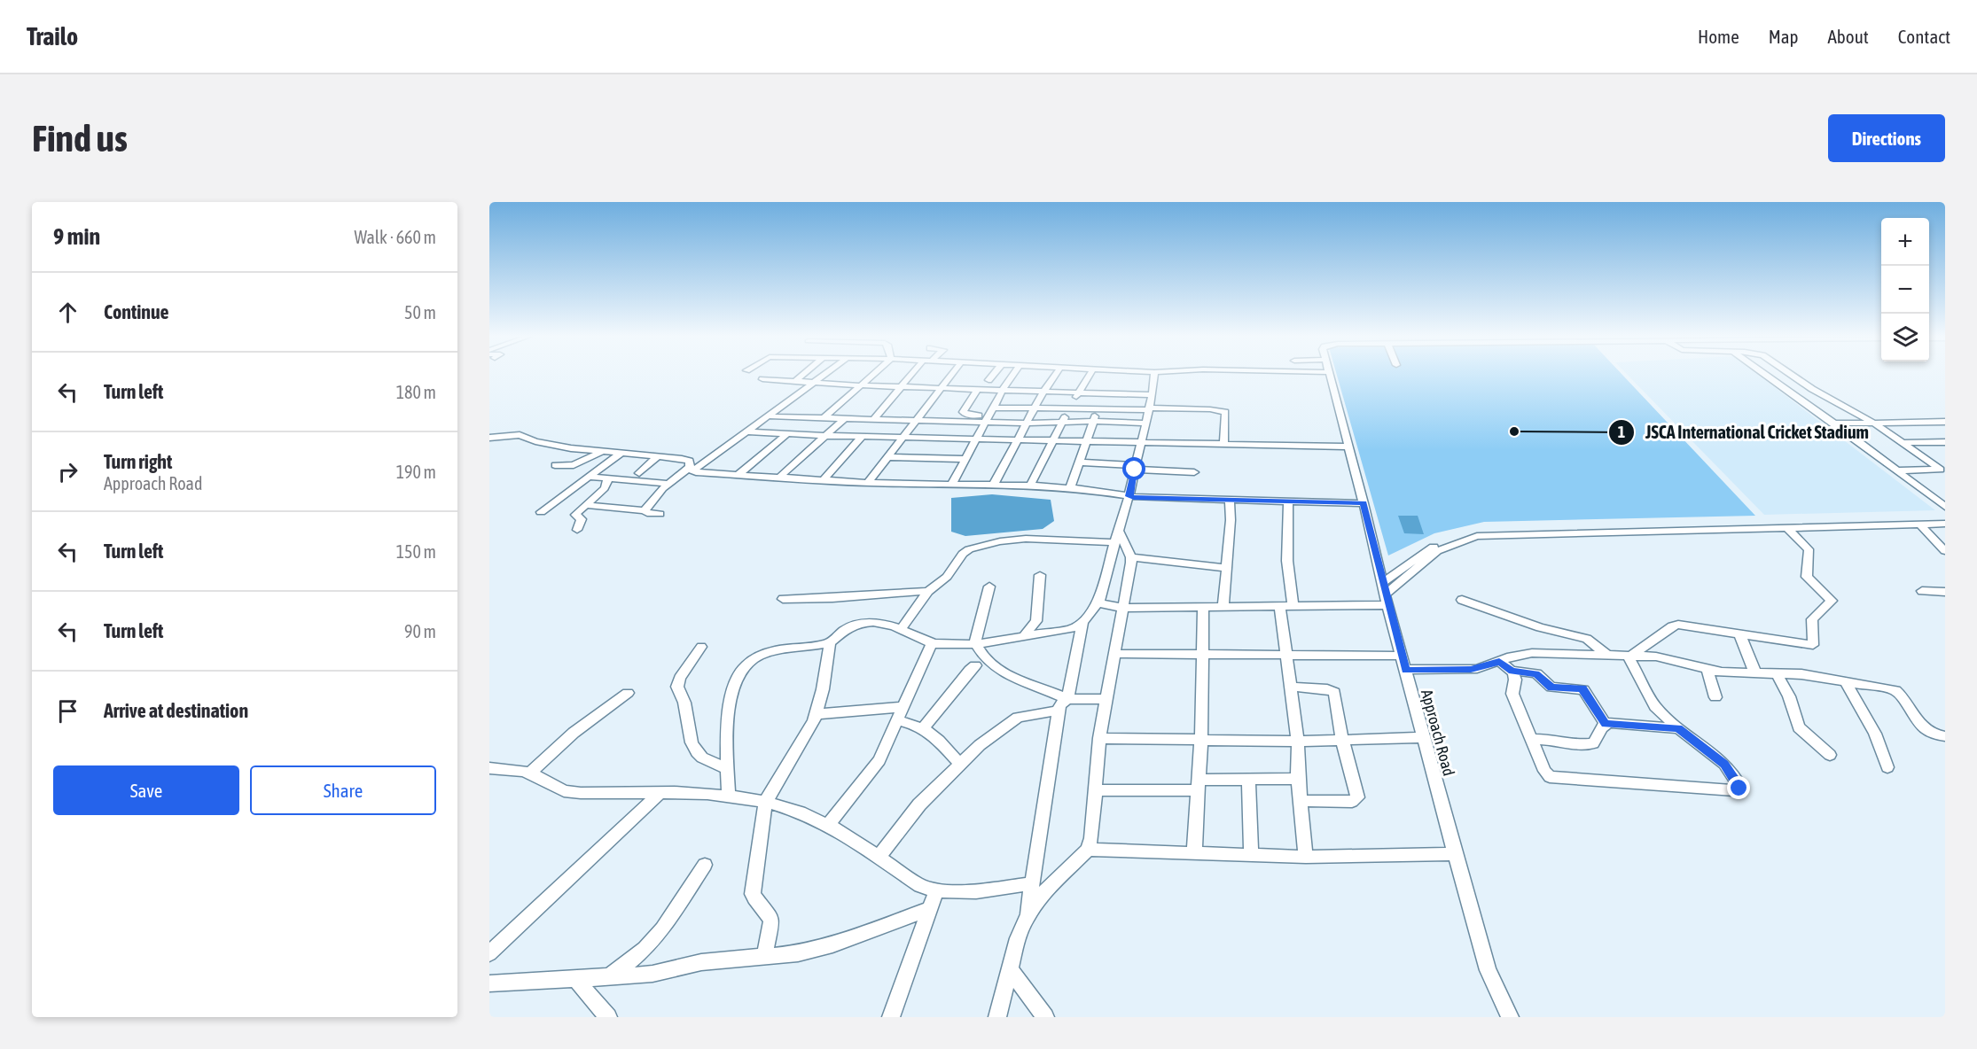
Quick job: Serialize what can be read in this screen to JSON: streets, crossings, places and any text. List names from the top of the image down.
{
  "streets": {
    "street": ["Approach Road"]
  },
  "places": ["JSCA International Cricket Stadium"],
  "page": {
    "header": "Trailo",
    "nav": [
      "Home",
      "Map",
      "About",
      "Contact"
    ],
    "buttons": [
      "Directions",
      ["Save", "Share"]
    ],
    "title": "Find us",
    "heading": ["9 min", "Walk · 660 m"],
    "map_buttons": ["+", "−"],
    "list": [
      ["Continue", "50 m"],
      ["Turn left", "180 m"],
      ["Turn right", "Approach Road", "190 m"],
      ["Turn left", "150 m"],
      ["Turn left", "90 m"],
      "Arrive at destination"
    ]
  }
}
